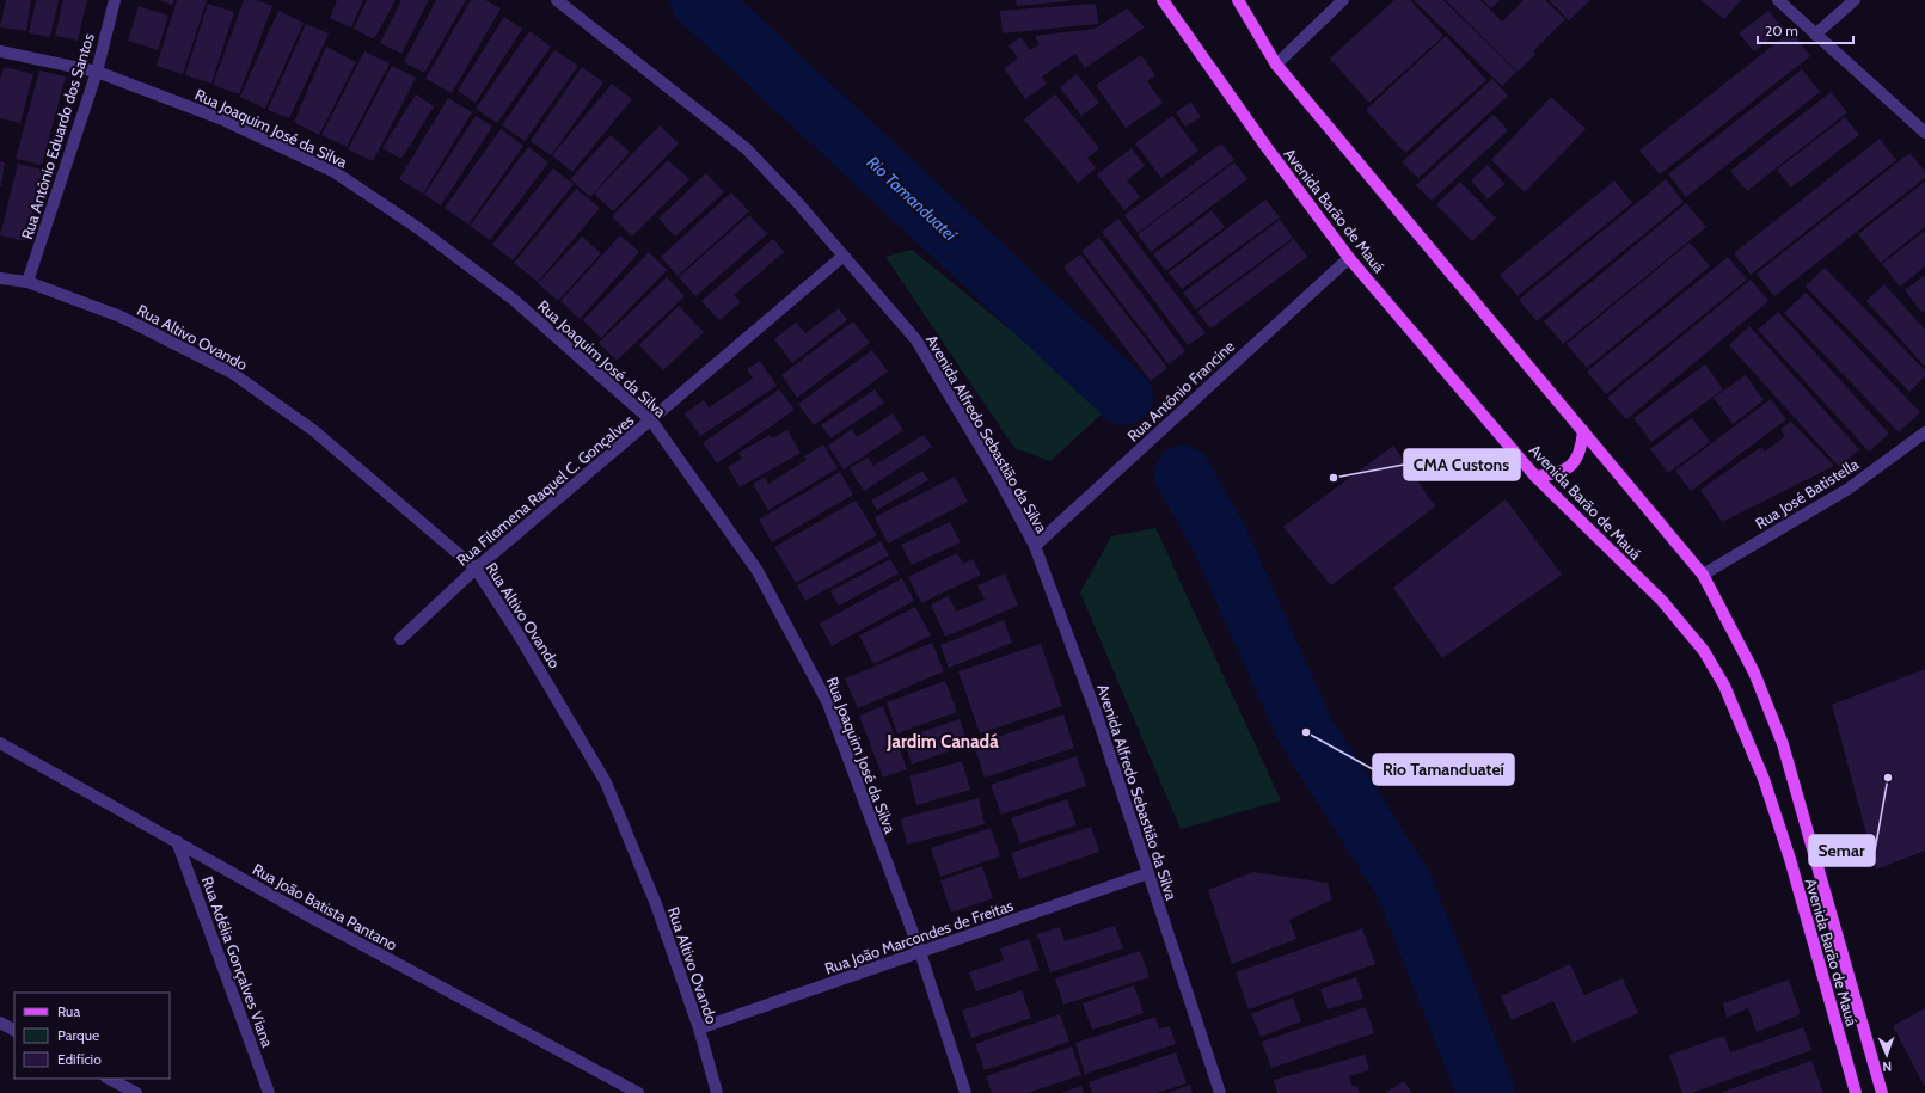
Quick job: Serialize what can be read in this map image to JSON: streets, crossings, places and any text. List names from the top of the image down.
{
  "streets": {
    "main road": ["Avenida Barão de Mauá"],
    "street": [
      "Rua Joaquim José da Silva",
      "Rua Antônio Eduardo dos Santos",
      "Rua Altivo Ovando",
      "Rua Antônio Francine",
      "Avenida Alfredo Sebastião da Silva",
      "Rua Filomena Raquel C. Gonçalves",
      "Rua José Batistella",
      "Rua João Batista Pantano",
      "Rua João Marcondes de Freitas",
      "Rua Adélia Gonçalves Viana"
    ]
  },
  "crossings": [
    ["Rua Joaquim José da Silva", "Rua Antônio Eduardo dos Santos"],
    ["Rua Joaquim José da Silva", "Rua Filomena Raquel C. Gonçalves"],
    ["Rua Joaquim José da Silva", "Rua João Marcondes de Freitas"],
    ["Rua Antônio Eduardo dos Santos", "Rua Altivo Ovando"],
    ["Avenida Barão de Mauá", "Rua Antônio Francine"],
    ["Avenida Barão de Mauá", "Rua José Batistella"],
    ["Rua Altivo Ovando", "Rua Filomena Raquel C. Gonçalves"],
    ["Rua Altivo Ovando", "Rua João Marcondes de Freitas"],
    ["Rua Antônio Francine", "Avenida Alfredo Sebastião da Silva"],
    ["Avenida Alfredo Sebastião da Silva", "Rua Filomena Raquel C. Gonçalves"],
    ["Avenida Alfredo Sebastião da Silva", "Rua João Marcondes de Freitas"],
    ["Rua João Batista Pantano", "Rua Adélia Gonçalves Viana"]
  ],
  "districts": ["Jardim Canadá"],
  "water": ["Rio Tamanduateí"],
  "places": ["CMA Custons", "Rio Tamanduateí", "Semar"],
  "legend": ["Rua", "Parque", "Edifício"],
  "scale_bar": "20 m",
  "north": "bottom"
}
